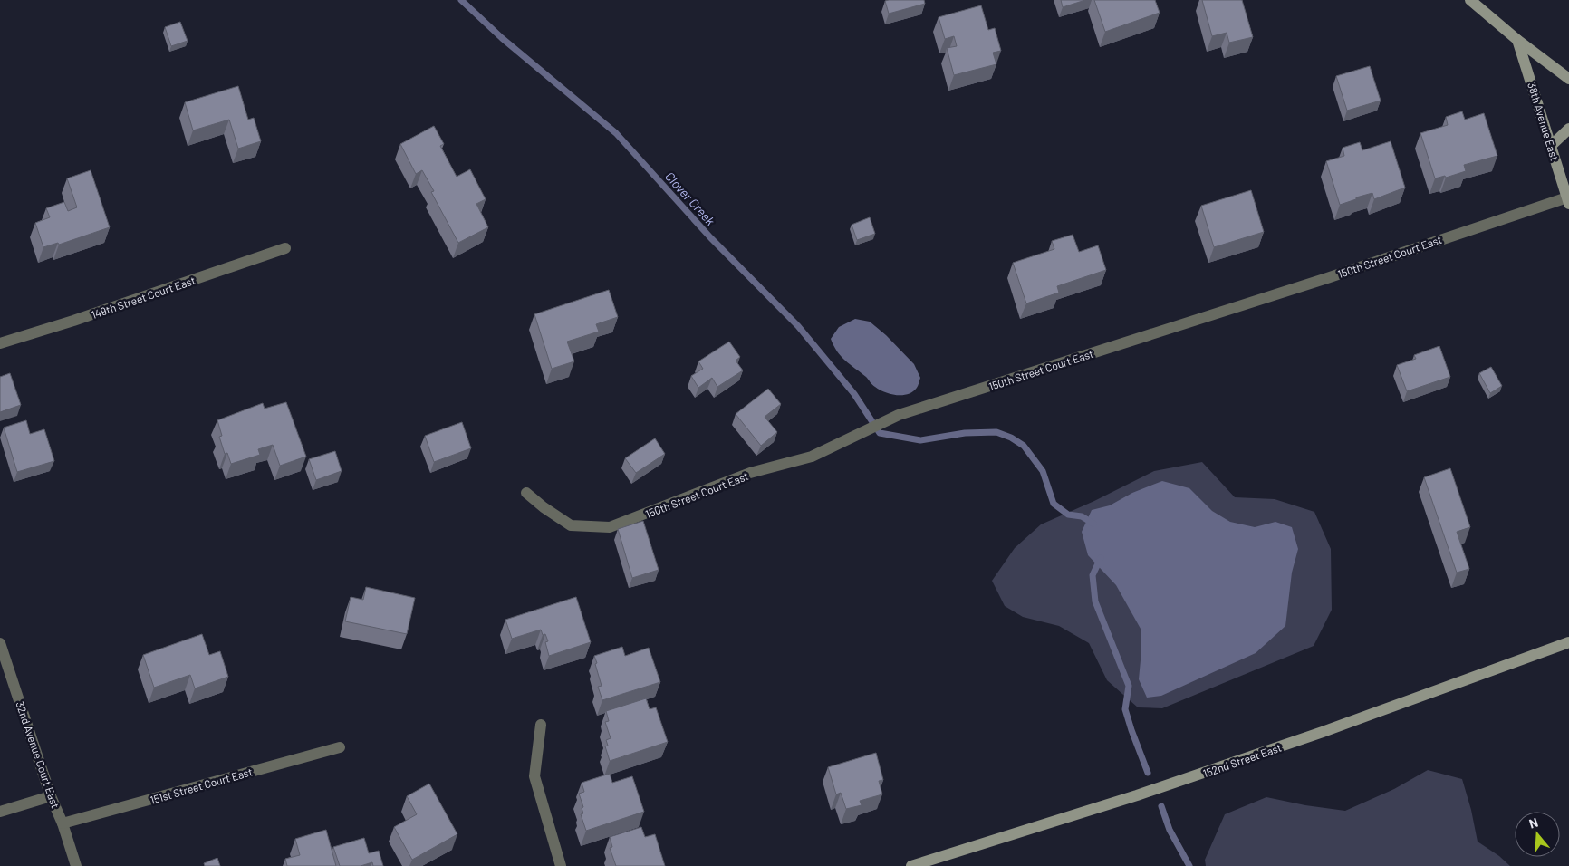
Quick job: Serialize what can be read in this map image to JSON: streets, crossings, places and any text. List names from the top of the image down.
{
  "streets": {
    "main road": ["38th Avenue East", "152nd Street East"],
    "street": [
      "150th Street Court East",
      "149th Street Court East",
      "32nd Avenue Court East",
      "151st Street Court East"
    ]
  },
  "crossings": [
    ["38th Avenue East", "150th Street Court East"],
    ["32nd Avenue Court East", "151st Street Court East"]
  ],
  "water": ["Clover Creek"],
  "north": "top"
}
